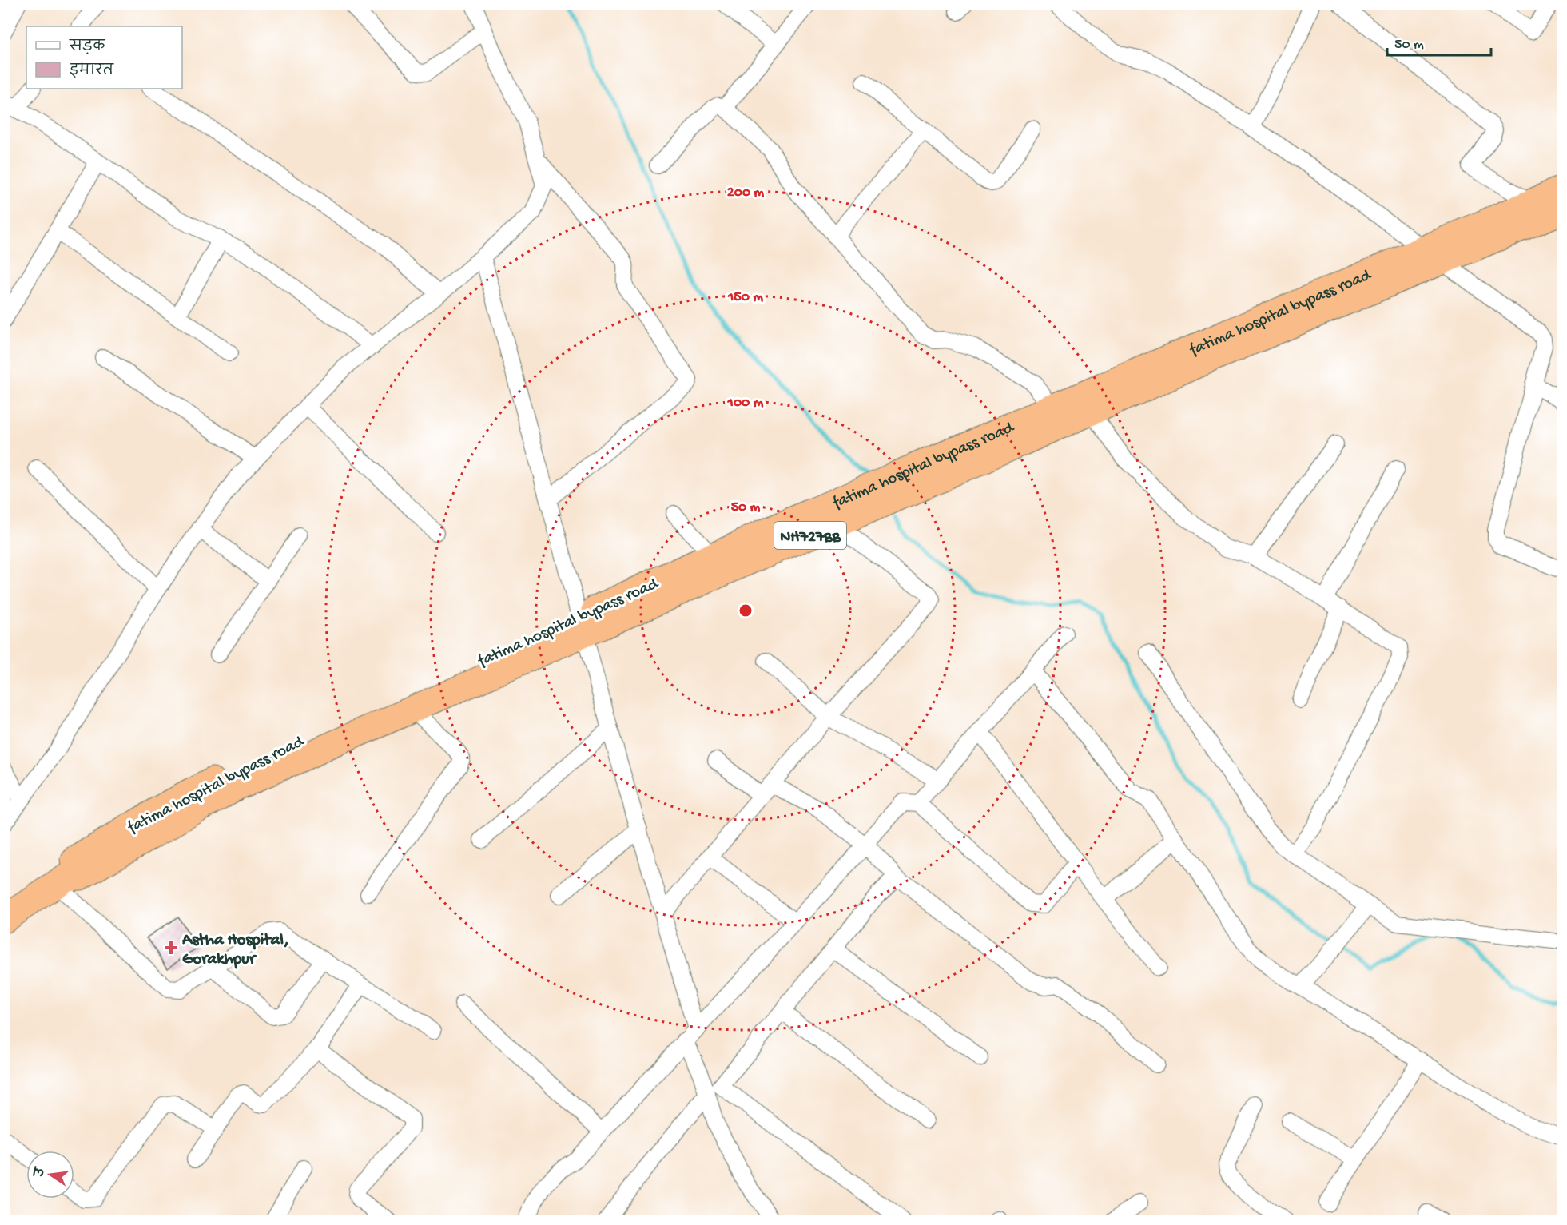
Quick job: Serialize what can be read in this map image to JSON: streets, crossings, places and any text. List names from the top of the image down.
{
  "streets": {
    "highway": ["fatima hospital bypass road", "NH727BB"]
  },
  "places": {
    "health": ["Astha Hospital, Gorakhpur"]
  },
  "legend": ["सड़क", "इमारत"],
  "scale_bar": "50 m",
  "north": "left",
  "rings": [
    "200 m",
    "150 m",
    "100 m",
    "50 m"
  ]
}
